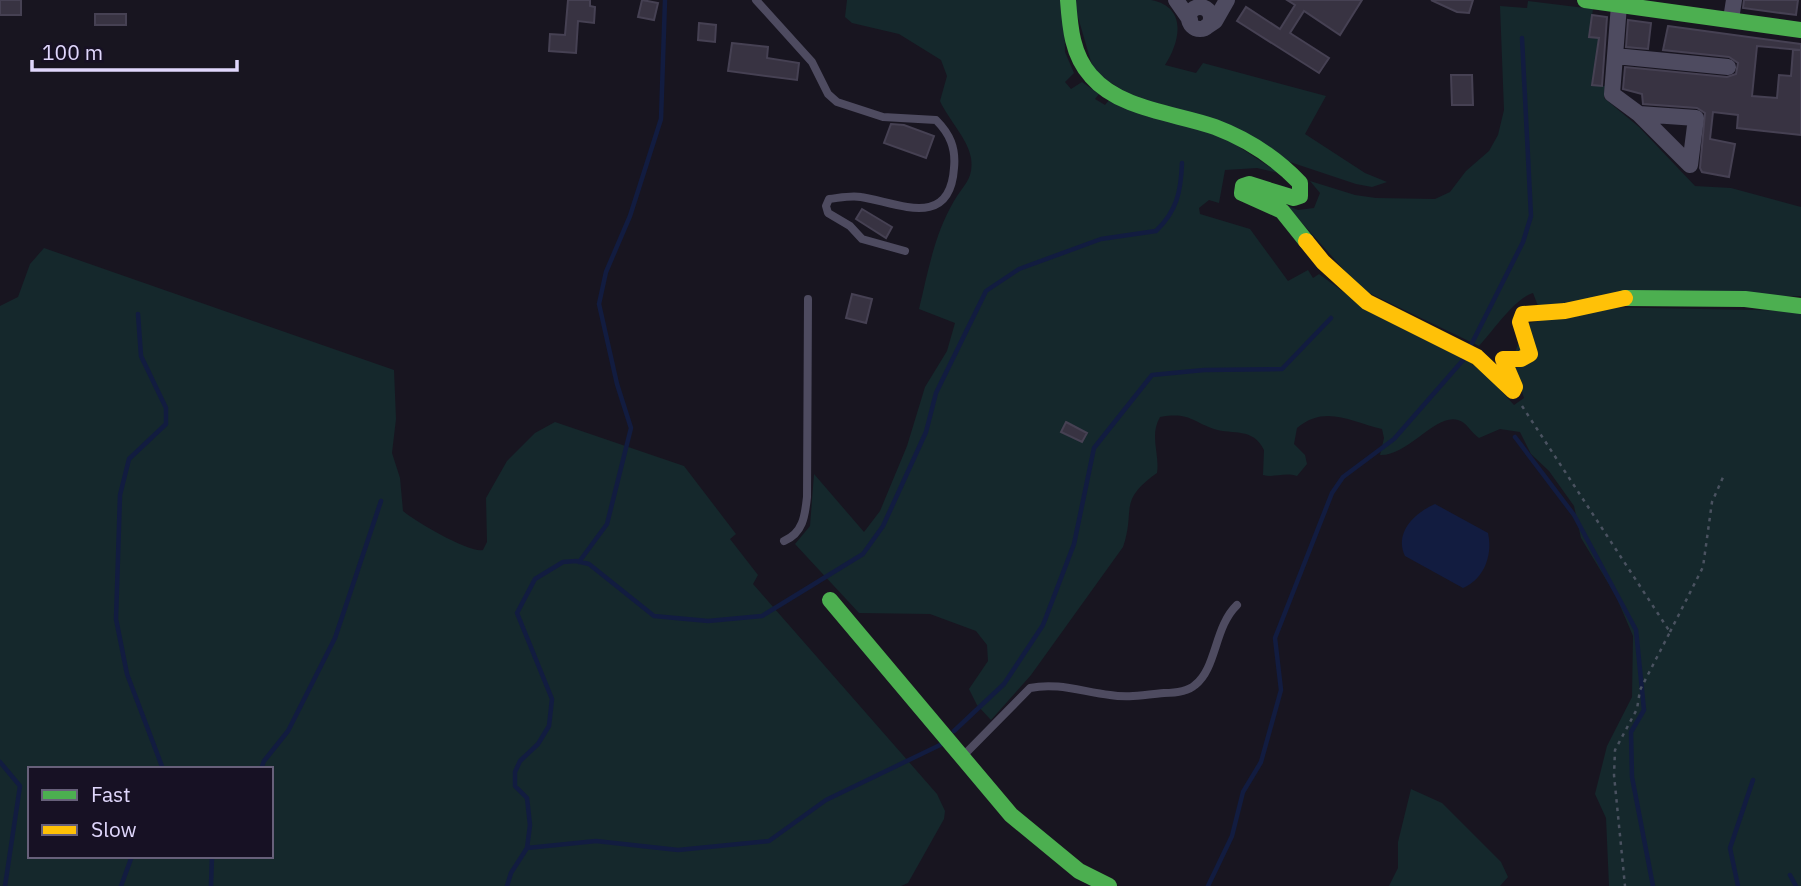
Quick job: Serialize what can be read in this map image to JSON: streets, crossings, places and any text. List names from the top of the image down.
{
  "legend": ["Fast", "Slow"],
  "scale_bar": "100 m"
}
